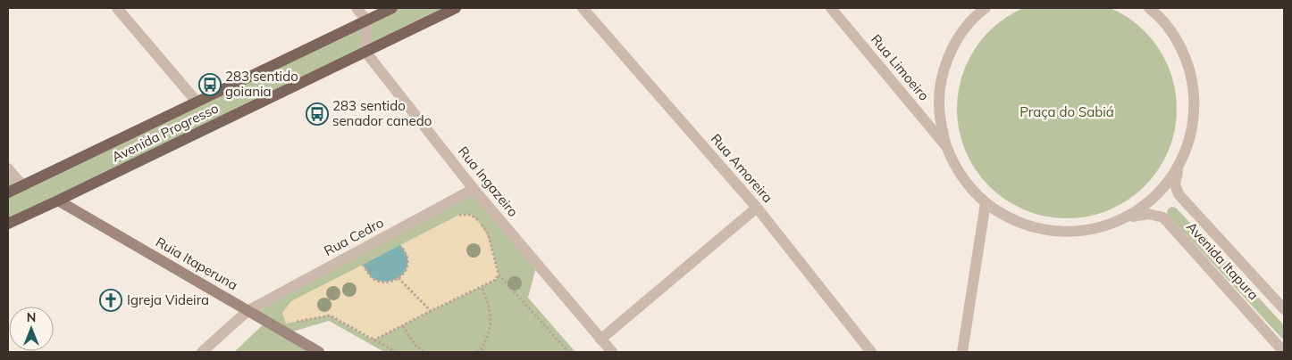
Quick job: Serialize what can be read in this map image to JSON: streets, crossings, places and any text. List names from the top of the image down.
{
  "streets": {
    "main road": ["Avenida Progresso"],
    "street": [
      "Rua Limoeiro",
      "Rua Amoreira",
      "Rua Ingazeiro",
      "Rua Cedro",
      "Avenida Itapura",
      "Ruia Itaperuna"
    ]
  },
  "crossings": [
    ["Avenida Progresso", "Rua Ingazeiro"],
    ["Avenida Progresso", "Ruia Itaperuna"],
    ["Rua Ingazeiro", "Rua Cedro"],
    ["Rua Cedro", "Ruia Itaperuna"]
  ],
  "parks": ["Praça do Sabiá"],
  "places": {
    "bus stop": ["283 sentido goiania", "283 sentido senador canedo"],
    "church": ["Igreja Videira"]
  },
  "north": "top"
}
